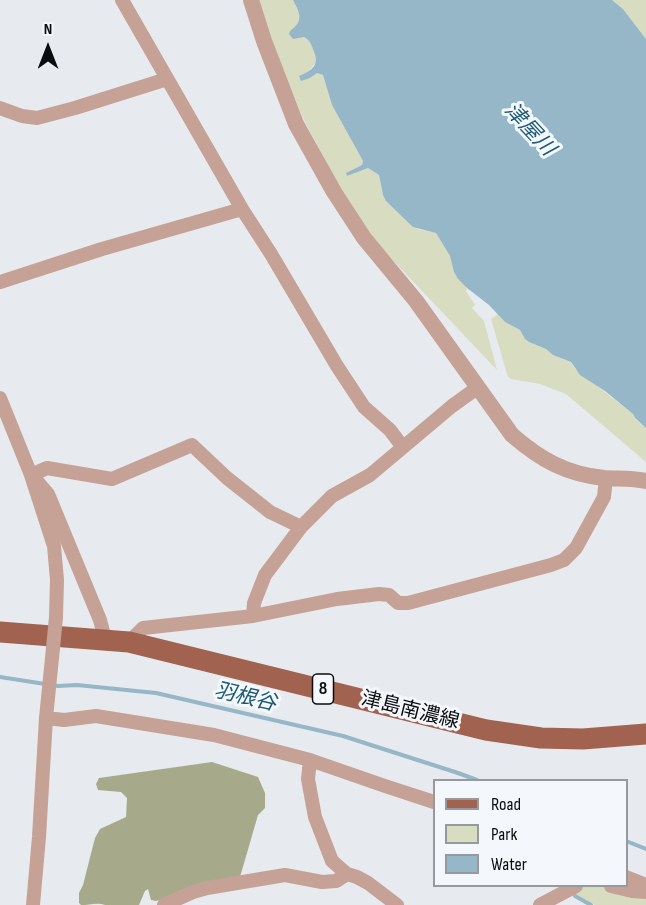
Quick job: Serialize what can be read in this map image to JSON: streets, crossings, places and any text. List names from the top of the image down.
{
  "streets": {
    "main road": ["8", "津島南濃線"]
  },
  "water": ["津屋川", "羽根谷"],
  "legend": ["Road", "Park", "Water"],
  "north": "top"
}
